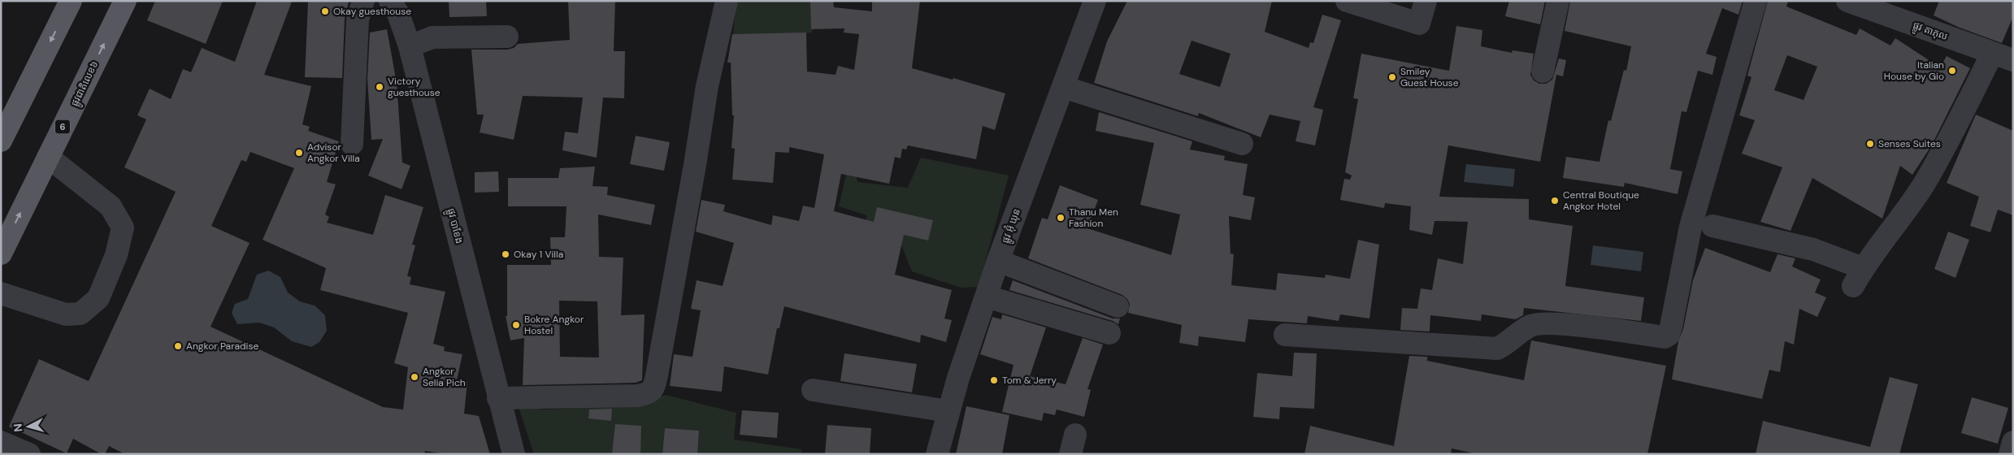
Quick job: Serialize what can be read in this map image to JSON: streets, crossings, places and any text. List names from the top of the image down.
{
  "streets": {
    "main road": ["ផ្លូវជាតិលេខ៦", "6"],
    "street": ["ផ្លូវ តាភុល", "ផ្លូវ បាខែង", "ផ្លូវ អ៊ុំ ឃុន"]
  },
  "places": [
    "Okay guesthouse",
    "Italian House by Gio",
    "Smiley Guest House",
    "Victory guesthouse",
    "Senses Suites",
    "Advisor Angkor Villa",
    "Central Boutique Angkor Hotel",
    "Thanu Men Fashion",
    "Okay 1 Villa",
    "Bokre Angkor Hostel",
    "Angkor Paradise",
    "Angkor Selia Pich",
    "Tom & Jerry"
  ],
  "north": "left"
}
